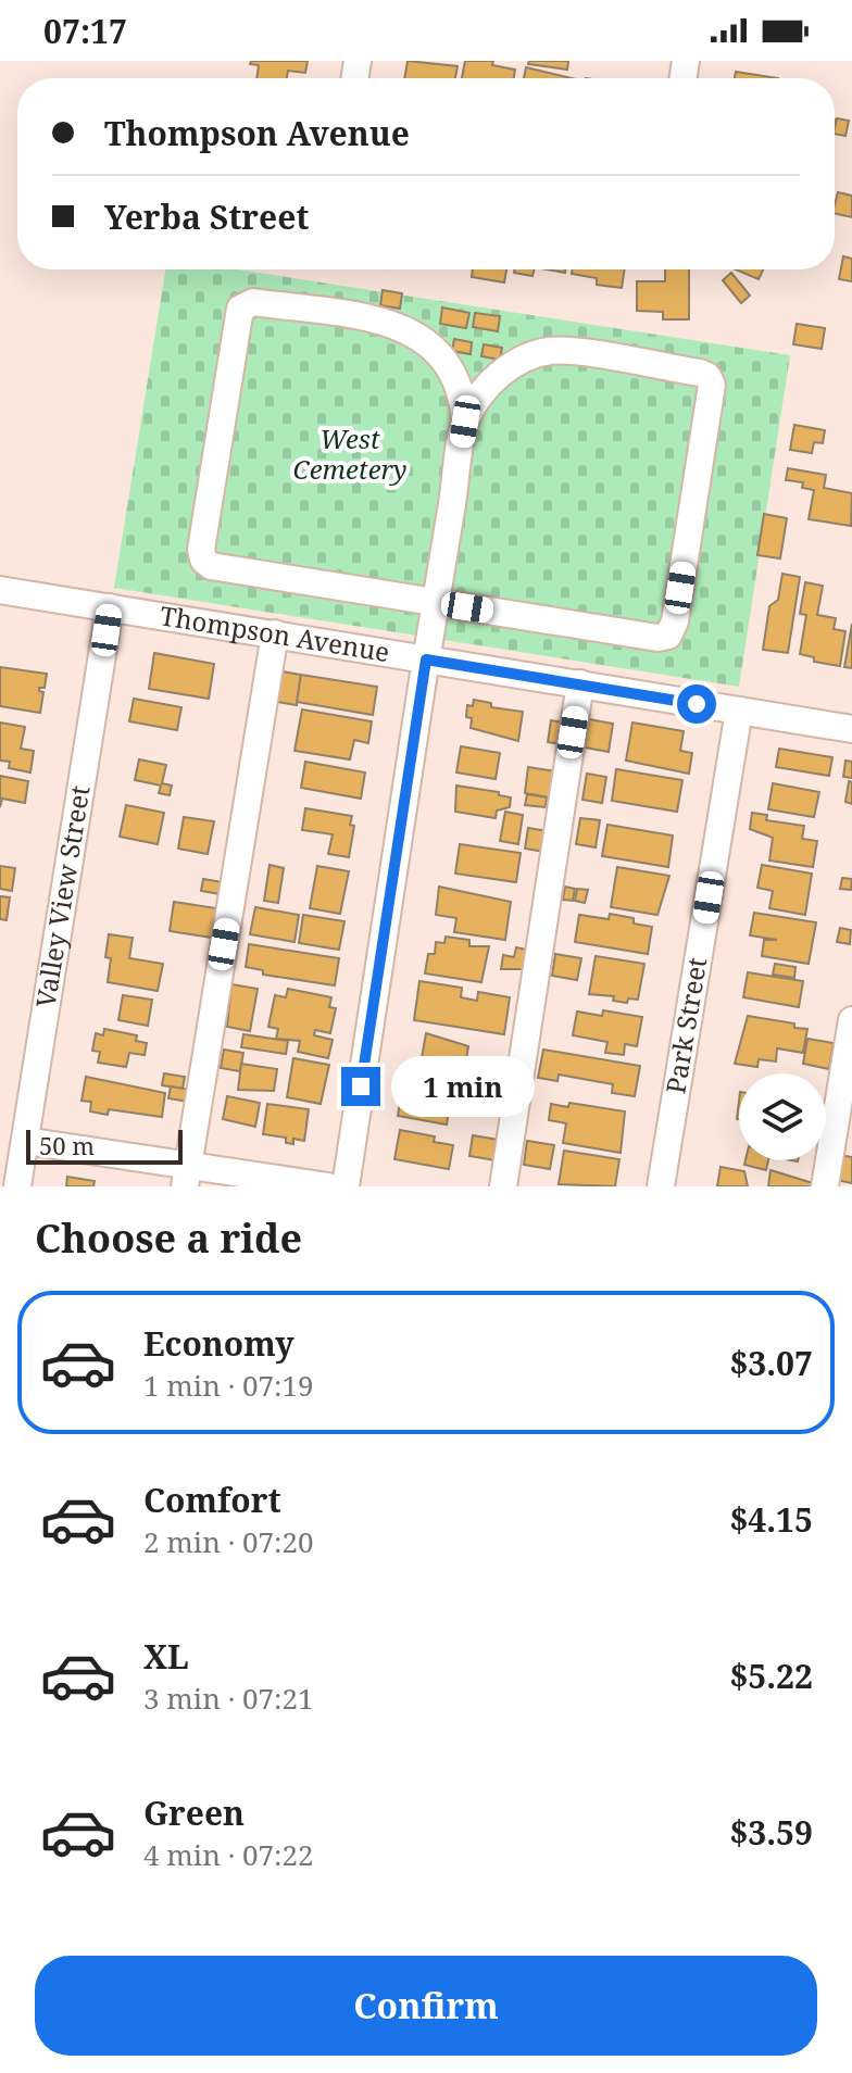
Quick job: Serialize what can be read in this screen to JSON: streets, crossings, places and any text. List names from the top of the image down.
{
  "streets": {
    "street": ["Thompson Avenue", "Valley View Street", "Park Street"]
  },
  "crossings": [
    ["Thompson Avenue", "Valley View Street"],
    ["Thompson Avenue", "Park Street"]
  ],
  "parks": ["West Cemetery"],
  "scale_bar": "50 m",
  "page": {
    "status": "07:17",
    "banner": ["Thompson Avenue", "Yerba Street"],
    "bubble": "1 min",
    "scale": "50 m",
    "heading": "Choose a ride",
    "list": [
      {
        "name": "Economy",
        "note": "1 min · 07:19",
        "value": "$3.07"
      },
      {
        "name": "Comfort",
        "note": "2 min · 07:20",
        "value": "$4.15"
      },
      {
        "name": "XL",
        "note": "3 min · 07:21",
        "value": "$5.22"
      },
      {
        "name": "Green",
        "note": "4 min · 07:22",
        "value": "$3.59"
      }
    ],
    "buttons": "Confirm"
  }
}
